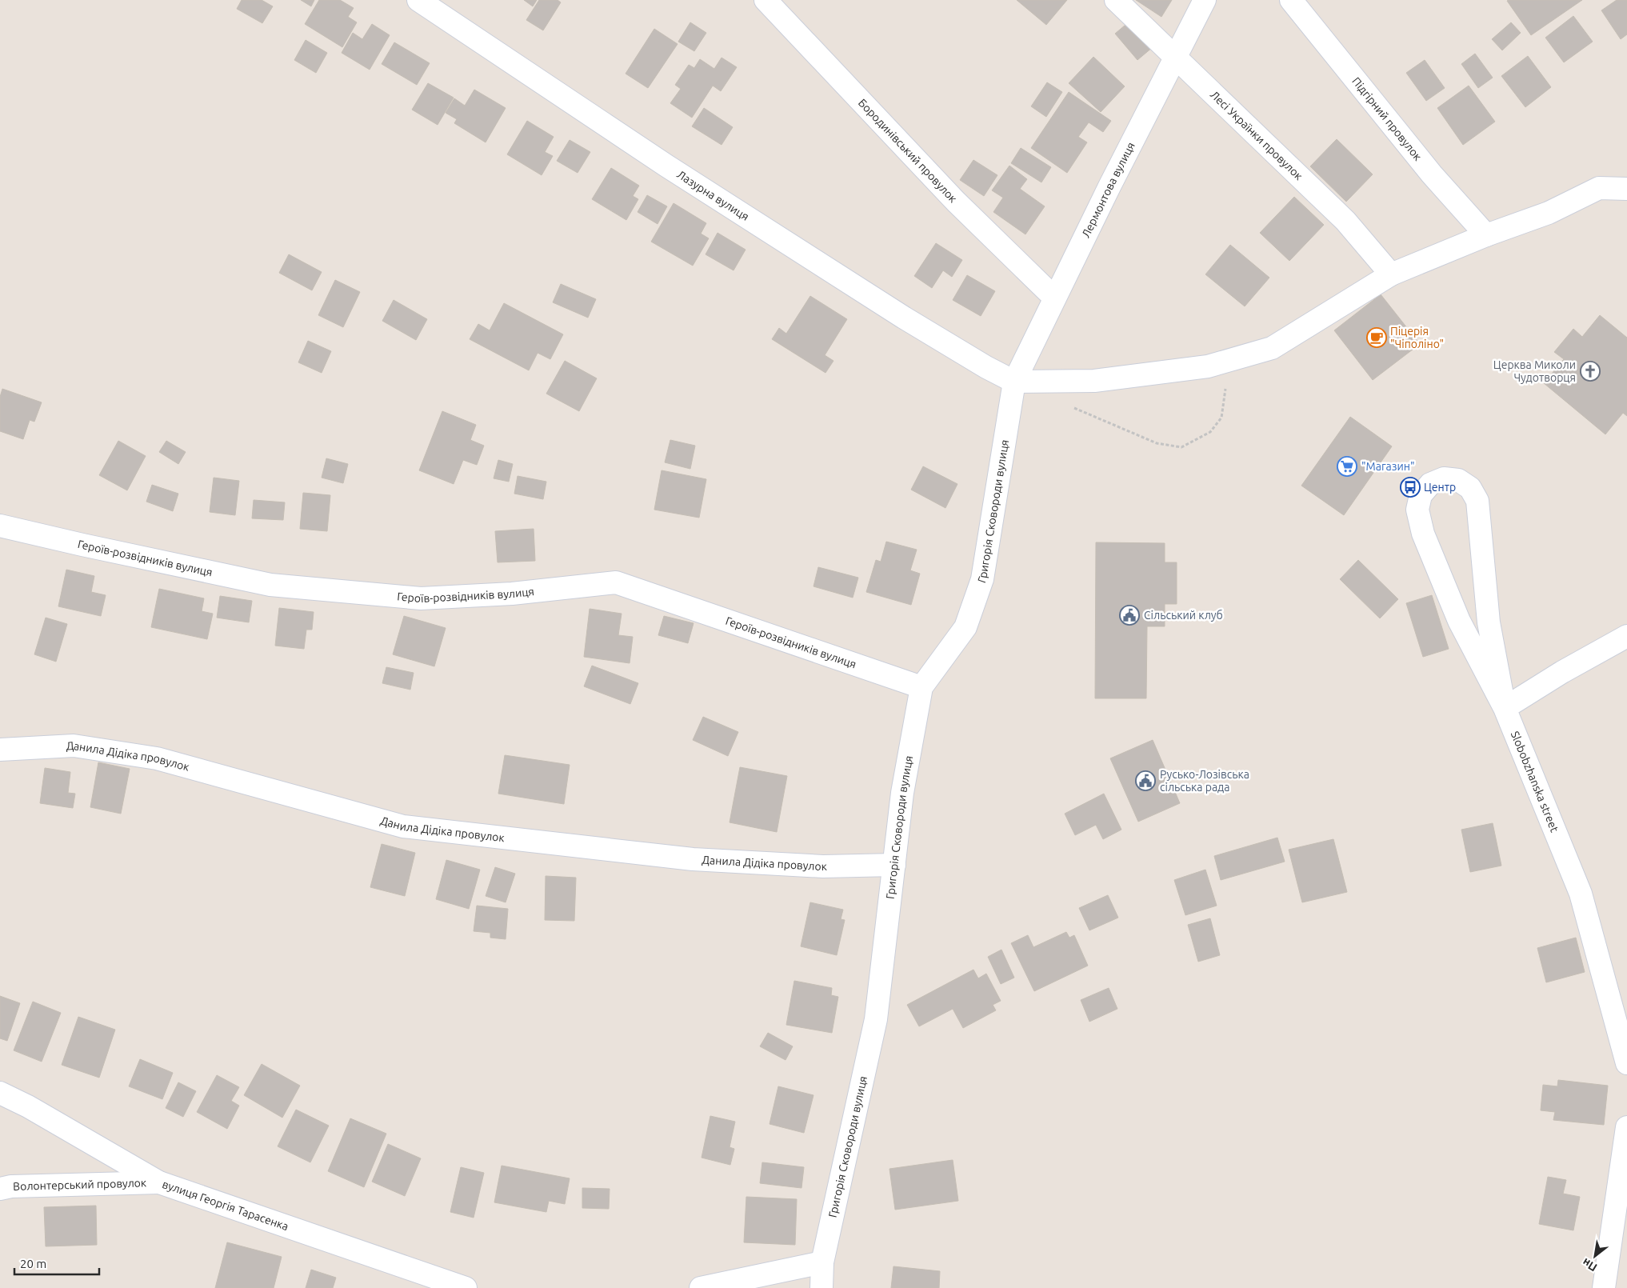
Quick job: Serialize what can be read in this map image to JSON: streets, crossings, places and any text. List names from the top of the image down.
{
  "streets": {
    "street": [
      "Підгірний провулок",
      "Лесі Українки провулок",
      "Бородинівський провулок",
      "Лермонтова вулиця",
      "Лазурна вулиця",
      "Григорія Сковороди вулиця",
      "Героїв-розвідників вулиця",
      "Данила Дідіка провулок",
      "Slobobzhanska street",
      "Волонтерський провулок",
      "вулиця Георгія Тарасенка"
    ]
  },
  "crossings": [
    ["Лесі Українки провулок", "Лермонтова вулиця"],
    ["Бородинівський провулок", "Лермонтова вулиця"],
    ["Лермонтова вулиця", "Лазурна вулиця"],
    ["Лермонтова вулиця", "Григорія Сковороди вулиця"],
    ["Лазурна вулиця", "Григорія Сковороди вулиця"],
    ["Григорія Сковороди вулиця", "Героїв-розвідників вулиця"],
    ["Григорія Сковороди вулиця", "Данила Дідіка провулок"],
    ["Волонтерський провулок", "вулиця Георгія Тарасенка"]
  ],
  "places": {
    "cafe": ["Піцерія \"Чіполіно\""],
    "church": ["Церква Миколи Чудотворця"],
    "supermarket": ["\"Магазин\""],
    "bus stop": ["Центр"],
    "public building": ["Сільський клуб", "Русько-Лозівська сільська рада"]
  },
  "scale_bar": "20 m",
  "north": "bottom left"
}
